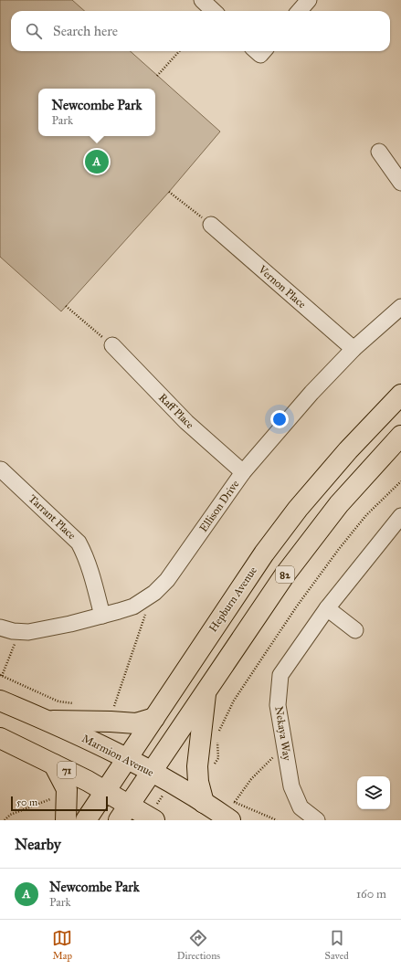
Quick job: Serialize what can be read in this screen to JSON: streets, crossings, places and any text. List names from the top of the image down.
{
  "streets": {
    "main road": [
      "82",
      "Hepburn Avenue",
      "Marmion Avenue",
      "71"
    ],
    "street": [
      "Vernon Place",
      "Raff Place",
      "Ellison Drive",
      "Tarrant Place",
      "Nekaya Way"
    ]
  },
  "crossings": [
    ["Vernon Place", "Ellison Drive"],
    ["Raff Place", "Ellison Drive"],
    ["Ellison Drive", "Tarrant Place"],
    ["82", "Marmion Avenue"],
    ["82", "71"],
    ["Hepburn Avenue", "Marmion Avenue"],
    ["Hepburn Avenue", "71"]
  ],
  "scale_bar": "50 m",
  "page": {
    "search": "Search here",
    "popup": ["Newcombe Park", "Park"],
    "pins": "A",
    "scale": "50 m",
    "heading": "Nearby",
    "list": [
      {
        "mark": "A",
        "name": "Newcombe Park",
        "note": "Park",
        "value": "160 m"
      }
    ],
    "nav": ["Map", "Directions", "Saved"]
  }
}
